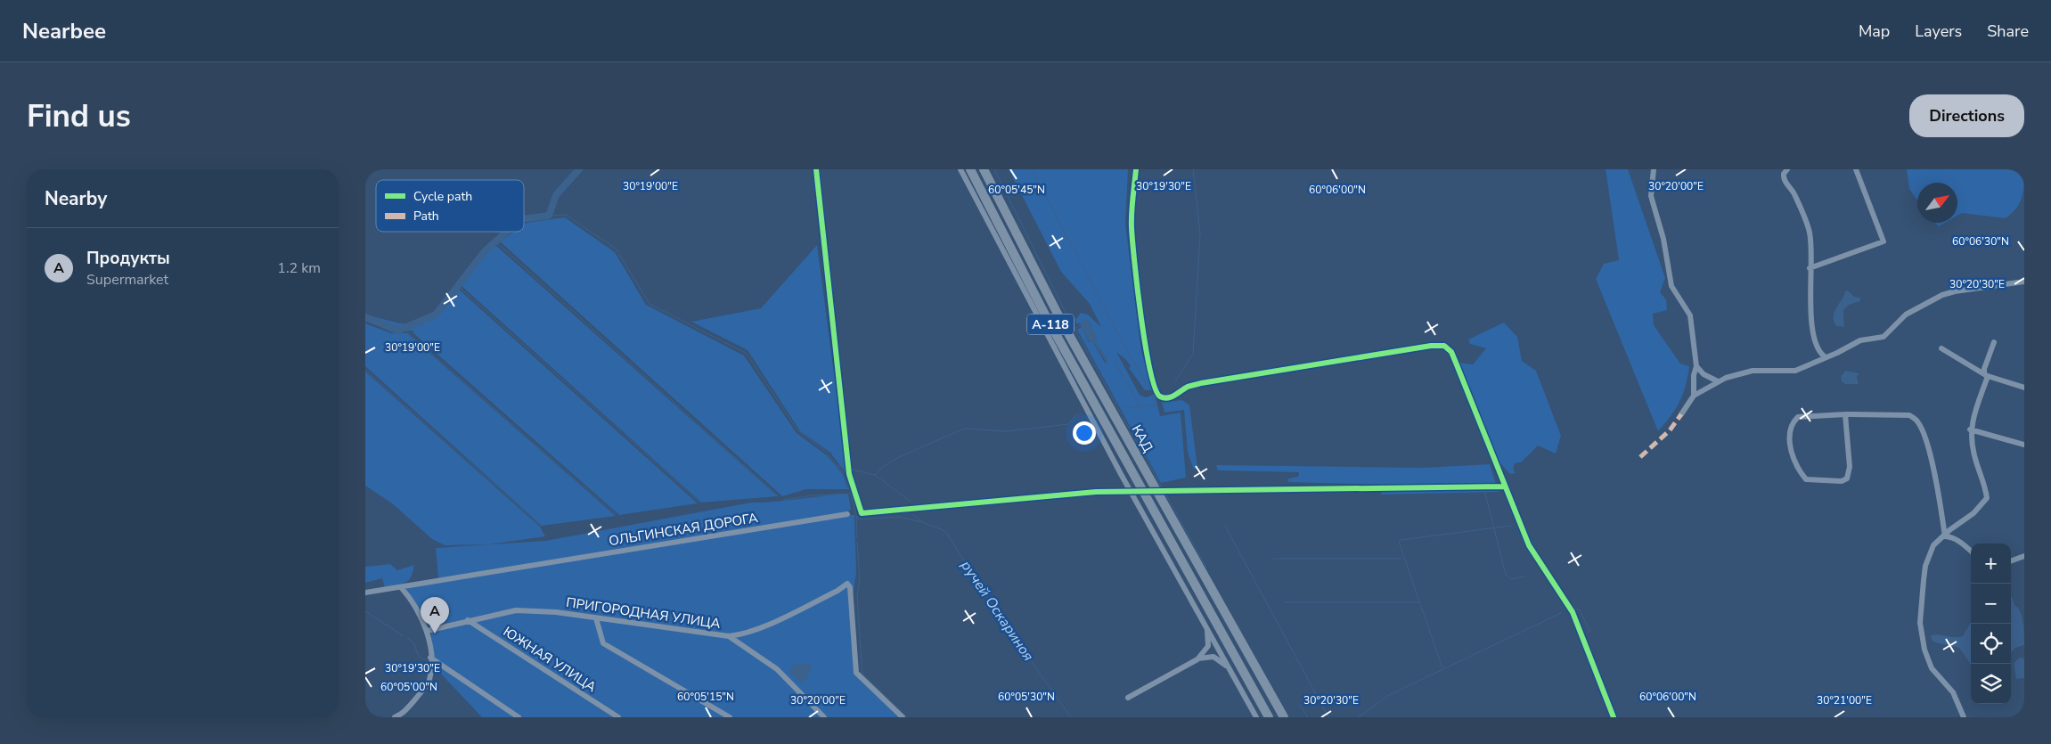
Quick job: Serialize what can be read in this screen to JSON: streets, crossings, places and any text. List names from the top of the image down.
{
  "streets": {
    "highway": ["А-118", "КАД"],
    "street": ["ОЛЬГИНСКАЯ ДОРОГА", "ПРИГОРОДНАЯ УЛИЦА", "ЮЖНАЯ УЛИЦА"]
  },
  "crossings": [
    ["ПРИГОРОДНАЯ УЛИЦА", "ЮЖНАЯ УЛИЦА"]
  ],
  "water": ["ручей Оскариноя"],
  "legend": ["Cycle path", "Path"],
  "north": "top right",
  "page": {
    "header": "Nearbee",
    "nav": ["Map", "Layers", "Share"],
    "buttons": "Directions",
    "title": "Find us",
    "heading": "Nearby",
    "list": [
      {
        "mark": "A",
        "name": "Продукты",
        "note": "Supermarket",
        "value": "1.2 km"
      }
    ],
    "map_buttons": ["+", "−"],
    "pins": "A"
  },
  "coordinates": [
    "30°19'00\"E",
    "30°19'30\"E",
    "30°20'00\"E",
    "60°05'45\"N",
    "60°06'00\"N",
    "60°06'30\"N",
    "30°20'30\"E",
    "60°05'00\"N",
    "60°05'15\"N",
    "60°05'30\"N",
    "30°21'00\"E"
  ]
}
